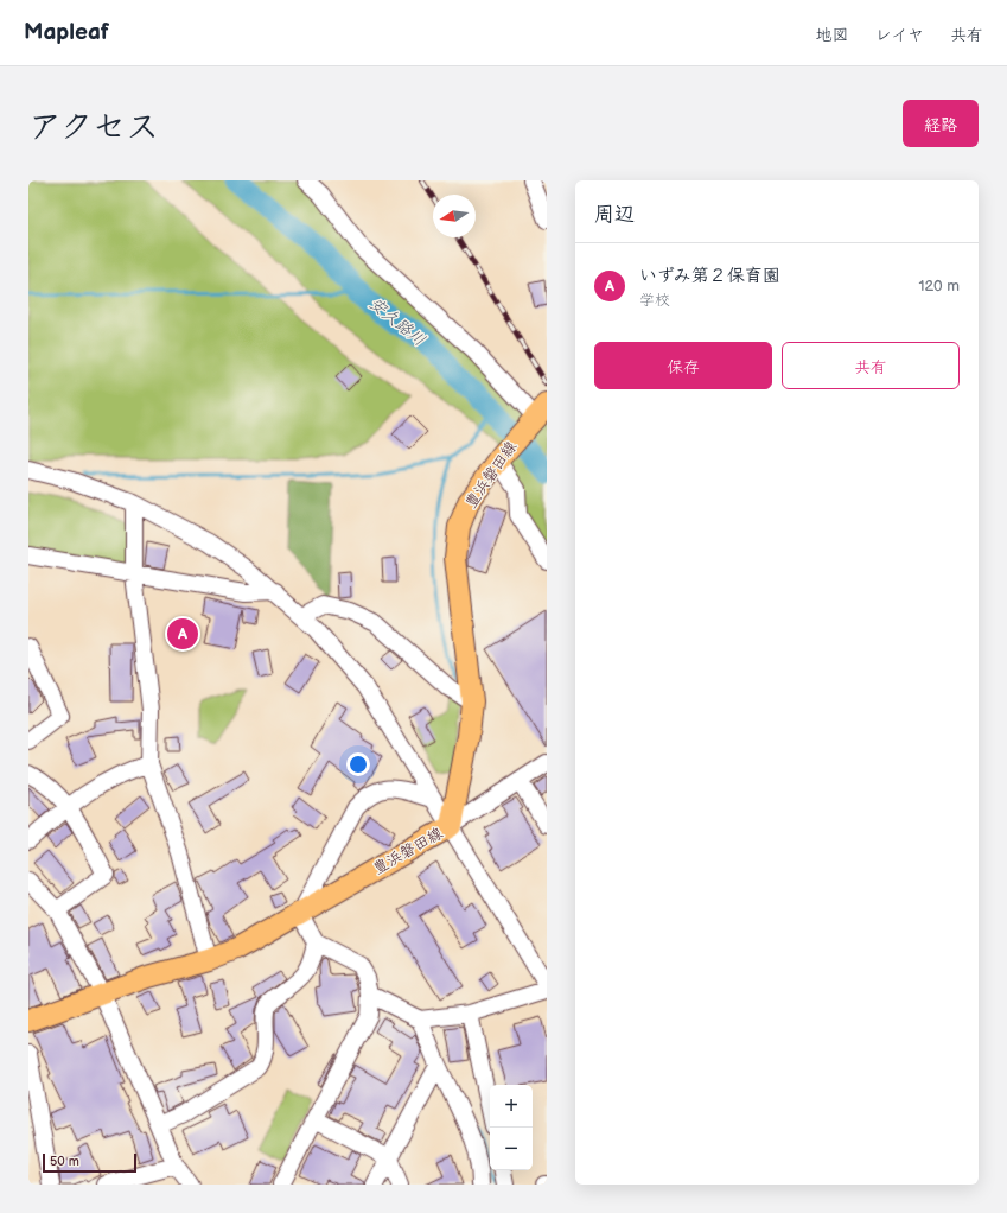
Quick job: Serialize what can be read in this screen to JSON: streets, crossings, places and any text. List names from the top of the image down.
{
  "streets": {
    "main road": ["豊浜磐田線"]
  },
  "water": ["安久路川"],
  "scale_bar": "50 m",
  "north": "left",
  "page": {
    "header": "Mapleaf",
    "nav": ["地図", "レイヤ", "共有"],
    "title": "アクセス",
    "buttons": [
      "経路",
      ["保存", "共有"]
    ],
    "heading": "周辺",
    "list": [
      {
        "mark": "A",
        "name": "いずみ第２保育園",
        "note": "学校",
        "value": "120 m"
      }
    ],
    "pins": "A",
    "map_buttons": ["+", "−"],
    "scale": "50 m"
  }
}
